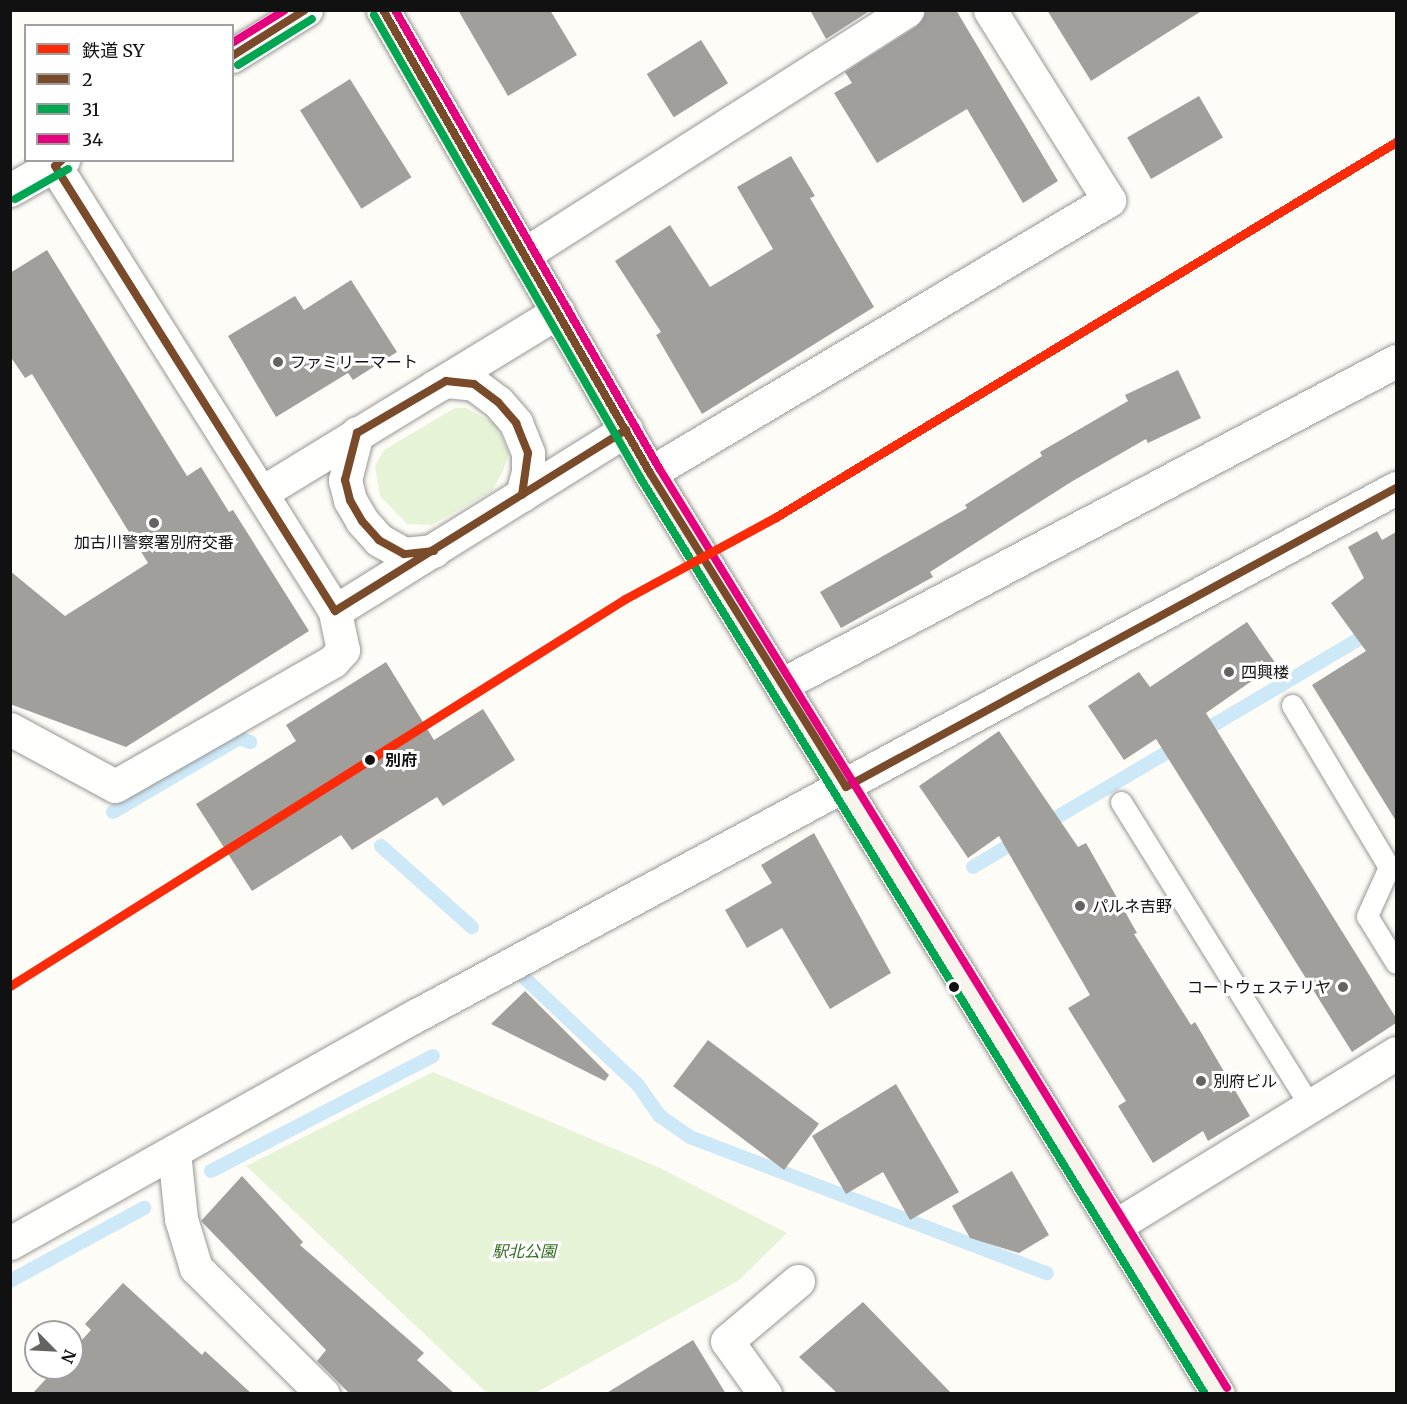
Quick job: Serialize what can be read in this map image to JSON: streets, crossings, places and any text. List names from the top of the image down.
{
  "parks": ["駅北公園"],
  "places": [
    "ファミリーマート",
    "加古川警察署別府交番",
    "四興楼",
    "別府",
    "パルネ吉野",
    "コートウェステリヤ",
    "別府ビル"
  ],
  "lines": [
    "transit line 2",
    "transit line 34",
    "transit line 31",
    "rail line SY"
  ],
  "legend": [
    "鉄道 SY",
    "2",
    "31",
    "34"
  ],
  "north": "bottom right"
}
